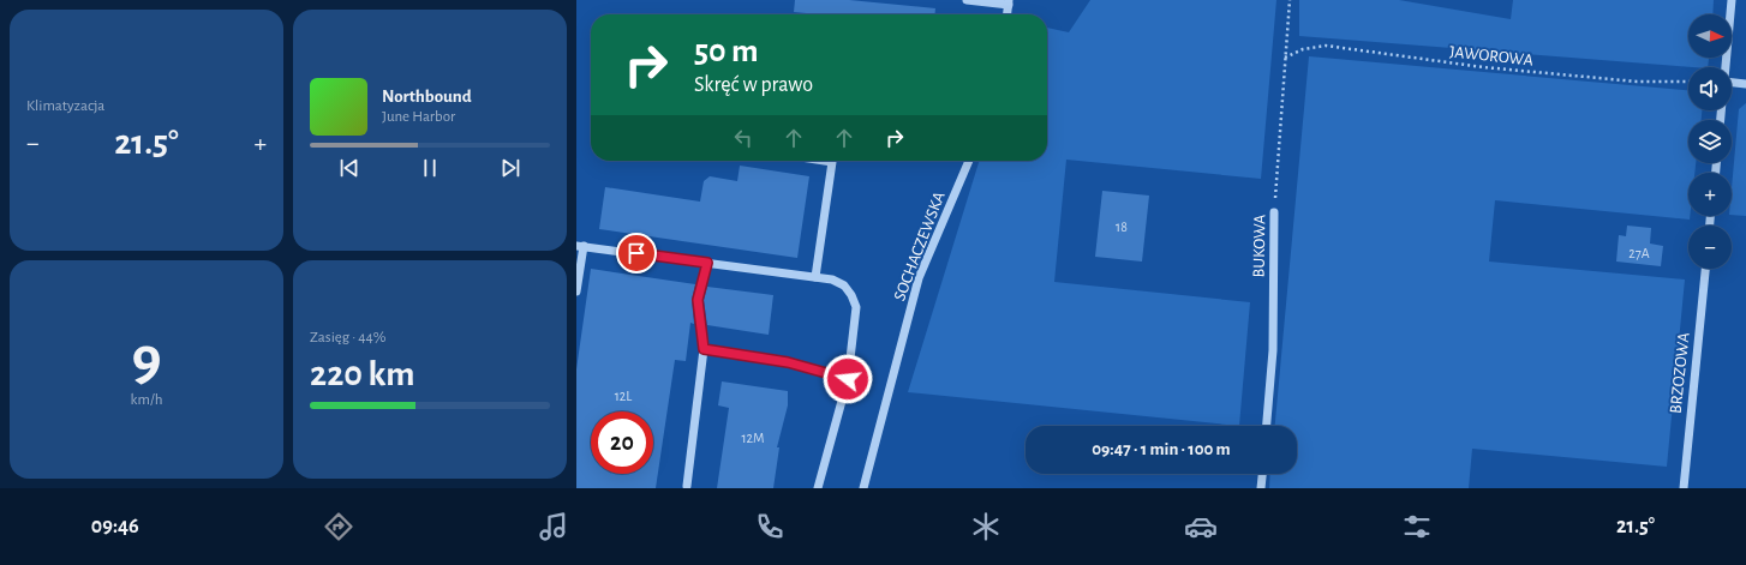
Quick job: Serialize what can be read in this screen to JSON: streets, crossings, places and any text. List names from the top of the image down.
{
  "streets": {
    "street": ["SOCHACZEWSKA", "BUKOWA", "BRZOZOWA"],
    "path": ["JAWOROWA"]
  },
  "crossings": [
    ["JAWOROWA", "BUKOWA"]
  ],
  "house_numbers": [
    "18",
    "27A",
    "12L",
    "12M"
  ],
  "north": "right",
  "page": {
    "tile": [
      "Klimatyzacja",
      ["9", "km/h"],
      ["Zasięg · 44%", "220 km"]
    ],
    "map_buttons": ["+", "−"],
    "turn": ["50 m", "Skręć w prawo"],
    "song": ["Northbound", "June Harbor"],
    "heat": ["−", "21.5°", "+"],
    "limit": "20",
    "trip": "09:47 · 1 min · 100 m",
    "tabs": ["09:46", "21.5°"]
  }
}
